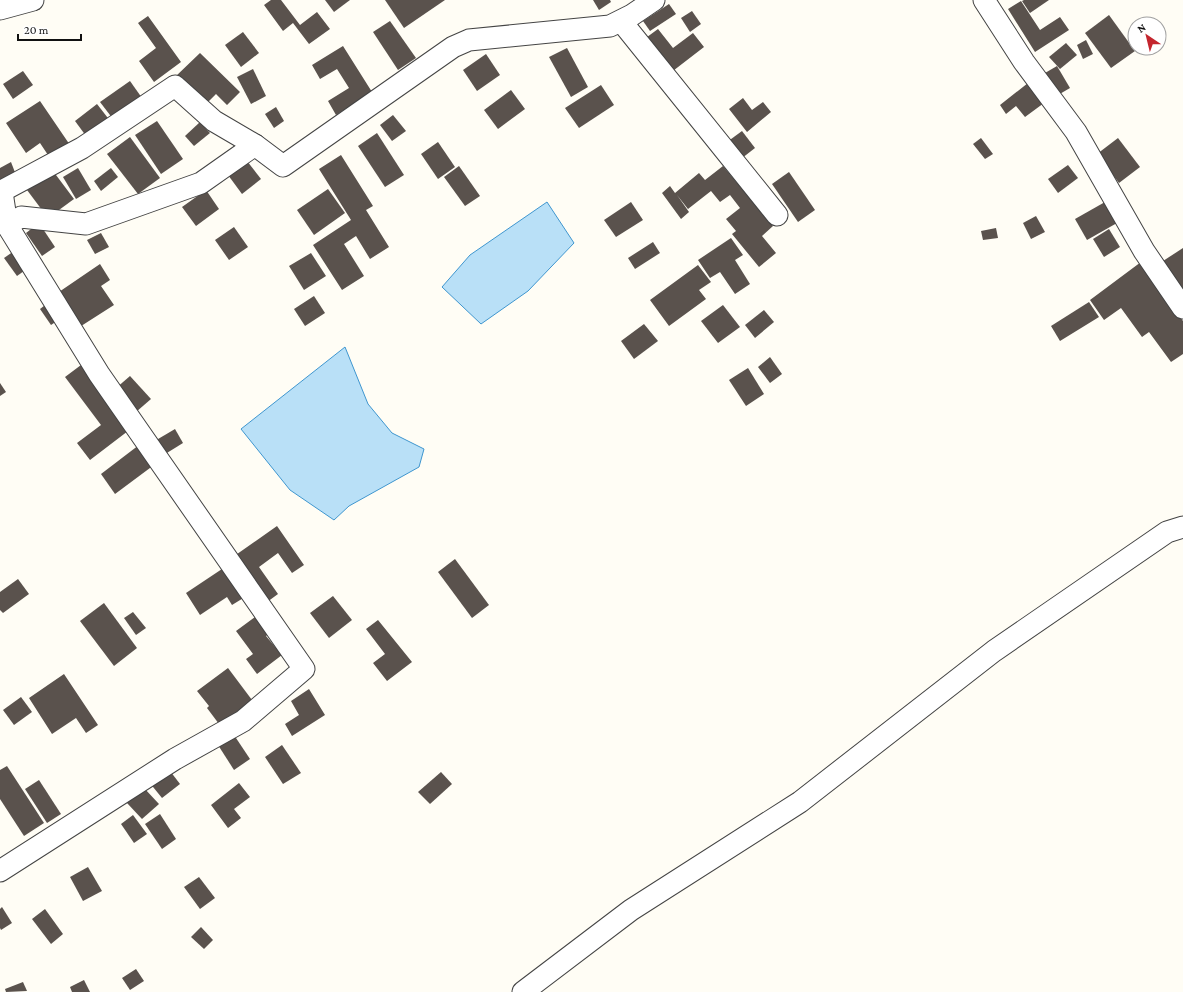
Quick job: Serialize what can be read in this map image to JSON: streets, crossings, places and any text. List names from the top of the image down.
{
  "scale_bar": "20 m",
  "north": "top left"
}
